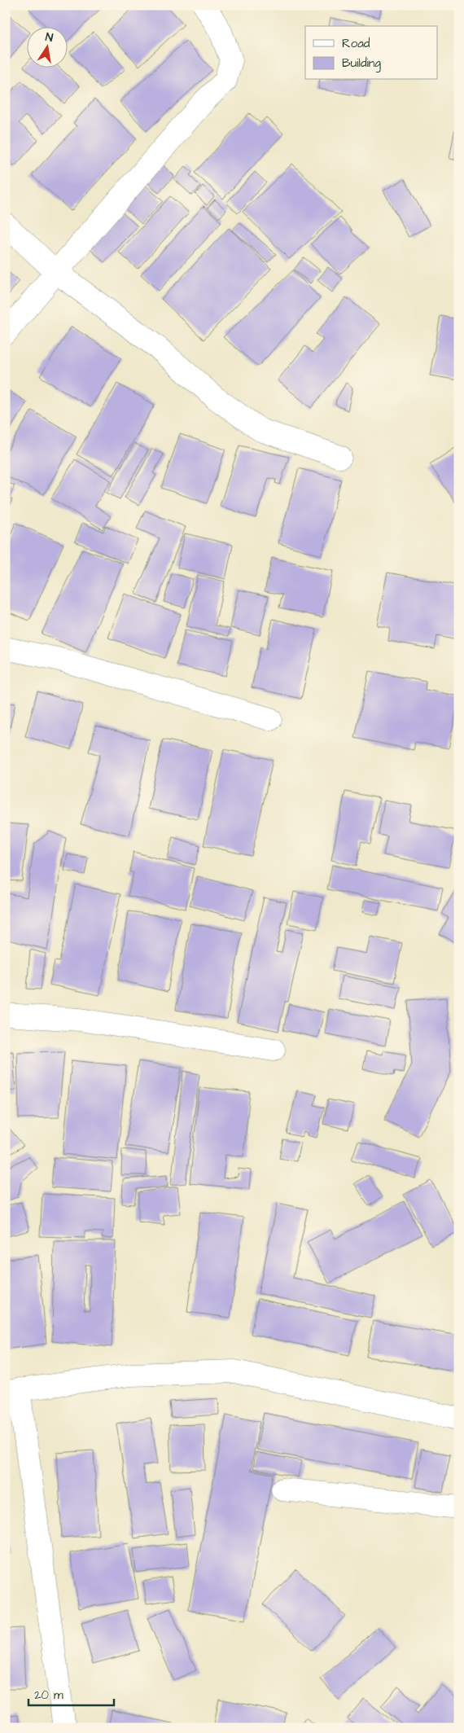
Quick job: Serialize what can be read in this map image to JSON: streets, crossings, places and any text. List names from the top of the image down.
{
  "legend": ["Road", "Building"],
  "scale_bar": "20 m",
  "north": "top"
}
